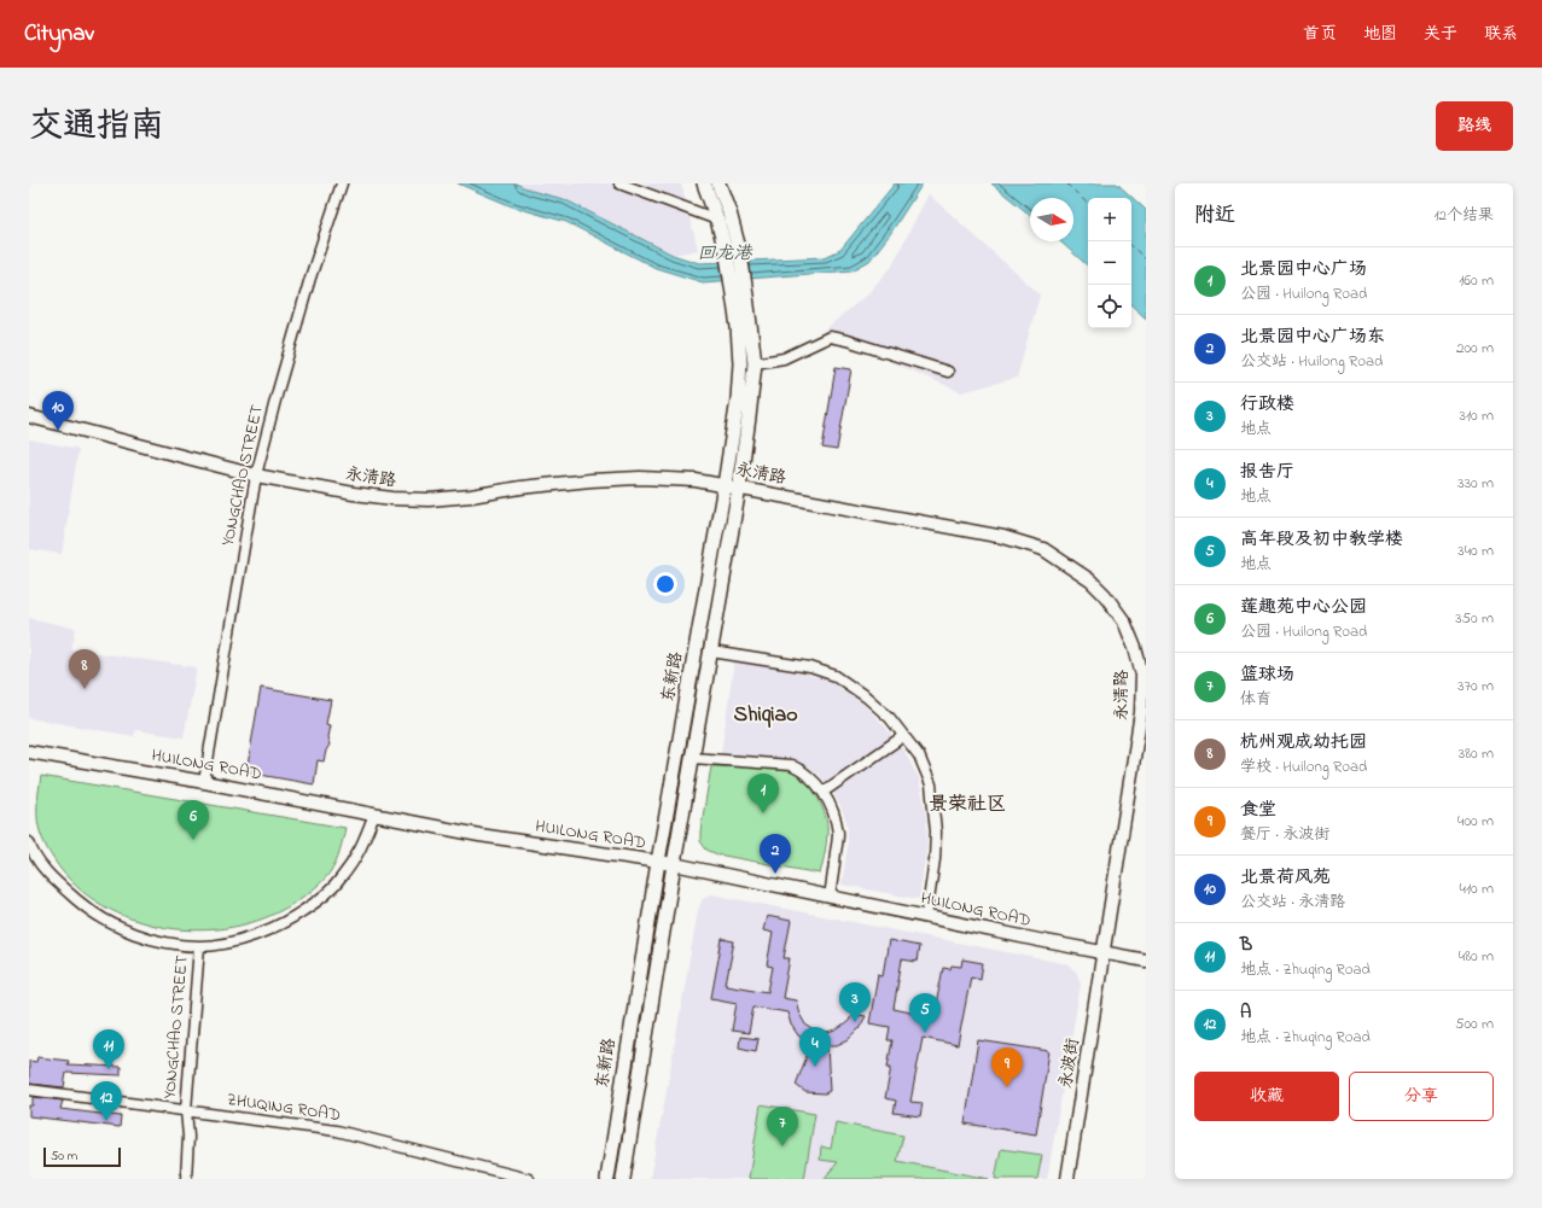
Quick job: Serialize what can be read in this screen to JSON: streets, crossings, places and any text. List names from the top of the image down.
{
  "streets": {
    "main road": ["东新路"],
    "street": [
      "永清路",
      "YONGCHAO STREET",
      "HUILONG ROAD",
      "永波街",
      "ZHUQING ROAD"
    ]
  },
  "crossings": [
    ["永清路", "YONGCHAO STREET"],
    ["永清路", "东新路"],
    ["永清路", "HUILONG ROAD"],
    ["永清路", "永波街"],
    ["YONGCHAO STREET", "HUILONG ROAD"],
    ["YONGCHAO STREET", "ZHUQING ROAD"],
    ["东新路", "HUILONG ROAD"],
    ["HUILONG ROAD", "永波街"]
  ],
  "districts": ["Shiqiao", "景荣社区"],
  "water": ["回龙港"],
  "scale_bar": "50 m",
  "north": "right",
  "page": {
    "header": "Citynav",
    "nav": [
      "首页",
      "地图",
      "关于",
      "联系"
    ],
    "title": "交通指南",
    "buttons": [
      "路线",
      ["收藏", "分享"]
    ],
    "heading": ["附近", "12个结果"],
    "map_buttons": ["+", "−"],
    "list": [
      {
        "mark": "1",
        "name": "北景园中心广场",
        "note": "公园 · Huilong Road",
        "value": "160 m"
      },
      {
        "mark": "2",
        "name": "北景园中心广场东",
        "note": "公交站 · Huilong Road",
        "value": "200 m"
      },
      {
        "mark": "3",
        "name": "行政楼",
        "note": "地点",
        "value": "310 m"
      },
      {
        "mark": "4",
        "name": "报告厅",
        "note": "地点",
        "value": "330 m"
      },
      {
        "mark": "5",
        "name": "高年段及初中教学楼",
        "note": "地点",
        "value": "340 m"
      },
      {
        "mark": "6",
        "name": "莲趣苑中心公园",
        "note": "公园 · Huilong Road",
        "value": "350 m"
      },
      {
        "mark": "7",
        "name": "篮球场",
        "note": "体育",
        "value": "370 m"
      },
      {
        "mark": "8",
        "name": "杭州观成幼托园",
        "note": "学校 · Huilong Road",
        "value": "380 m"
      },
      {
        "mark": "9",
        "name": "食堂",
        "note": "餐厅 · 永波街",
        "value": "400 m"
      },
      {
        "mark": "10",
        "name": "北景荷风苑",
        "note": "公交站 · 永清路",
        "value": "410 m"
      },
      {
        "mark": "11",
        "name": "B",
        "note": "地点 · Zhuqing Road",
        "value": "480 m"
      },
      {
        "mark": "12",
        "name": "A",
        "note": "地点 · Zhuqing Road",
        "value": "500 m"
      }
    ],
    "pins": [
      "10",
      "8",
      "1",
      "6",
      "2",
      "3",
      "5",
      "4",
      "11",
      "9",
      "12",
      "7"
    ],
    "scale": "50 m"
  }
}
